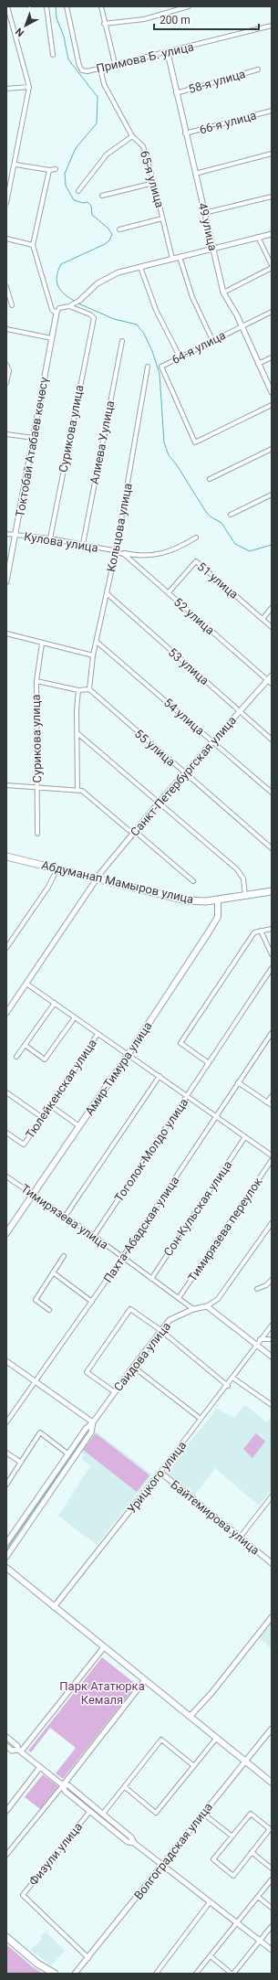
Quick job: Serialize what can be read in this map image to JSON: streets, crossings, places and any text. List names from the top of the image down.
{
  "streets": {
    "main road": ["Абдуманап Мамыров улица", "Амир-Тимура улица"],
    "street": [
      "Примова Б. улица",
      "58-я улица",
      "66-я улица",
      "65-я улица",
      "49 улица",
      "64-я улица",
      "Сурикова улица",
      "Алиева У.улица",
      "Токтобай Атабаев көчөсү",
      "Кольцова улица",
      "Кулова улица",
      "51 улица",
      "52 улица",
      "53 улица",
      "54 улица",
      "55 улица",
      "Санкт-Петербургская улица",
      "Тюлейкенская улица",
      "Тоголок-Молдо улица",
      "Сон-Кульская улица",
      "Тимирязева улица",
      "Пахта-Абадская улица",
      "Тимирязева переулок",
      "Саидова улица",
      "Урицкого улица",
      "Байтемирова улица",
      "Волгоградская улица",
      "Физули улица"
    ]
  },
  "crossings": [
    ["Примова Б. улица", "65-я улица"],
    ["Примова Б. улица", "49 улица"],
    ["58-я улица", "49 улица"],
    ["66-я улица", "49 улица"],
    ["49 улица", "64-я улица"],
    ["Сурикова улица", "Кулова улица"],
    ["Алиева У.улица", "Кулова улица"],
    ["Токтобай Атабаев көчөсү", "Кулова улица"],
    ["Кольцова улица", "Кулова улица"],
    ["Кольцова улица", "52 улица"],
    ["Кольцова улица", "53 улица"],
    ["Кольцова улица", "54 улица"],
    ["Кольцова улица", "55 улица"],
    ["Кулова улица", "52 улица"],
    ["51 улица", "52 улица"],
    ["52 улица", "Санкт-Петербургская улица"],
    ["53 улица", "Санкт-Петербургская улица"],
    ["54 улица", "Санкт-Петербургская улица"],
    ["55 улица", "Санкт-Петербургская улица"],
    ["Санкт-Петербургская улица", "Абдуманап Мамыров улица"],
    ["Абдуманап Мамыров улица", "Амир-Тимура улица"],
    ["Амир-Тимура улица", "Тимирязева улица"],
    ["Тоголок-Молдо улица", "Тимирязева улица"],
    ["Сон-Кульская улица", "Тимирязева улица"],
    ["Тимирязева улица", "Пахта-Абадская улица"],
    ["Тимирязева улица", "Тимирязева переулок"],
    ["Тимирязева улица", "Саидова улица"],
    ["Урицкого улица", "Байтемирова улица"],
    ["Волгоградская улица", "Физули улица"]
  ],
  "parks": ["Парк Ататюрка Кемаля"],
  "scale_bar": "200 m",
  "north": "bottom left"
}
